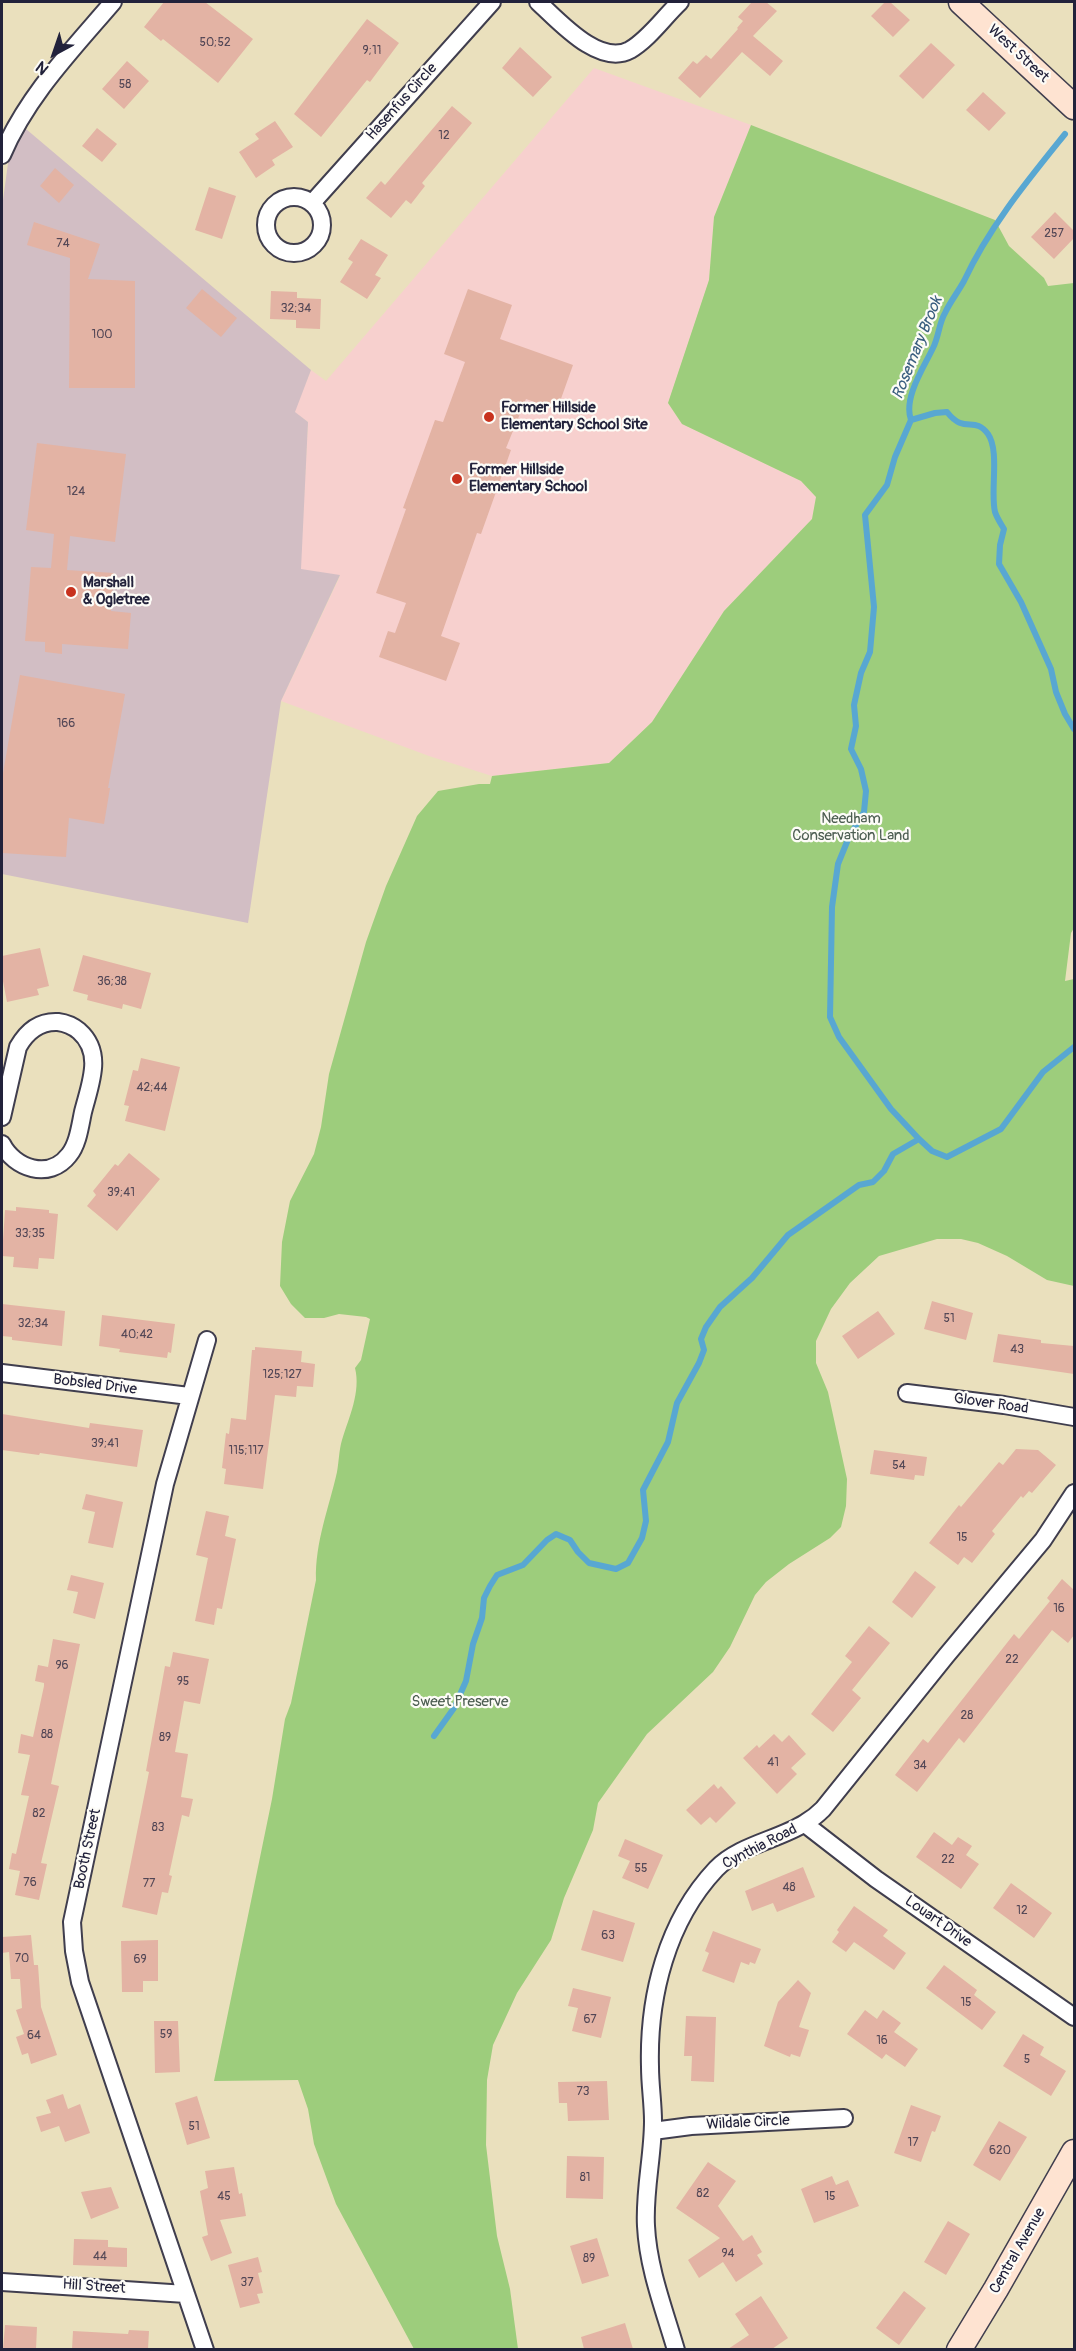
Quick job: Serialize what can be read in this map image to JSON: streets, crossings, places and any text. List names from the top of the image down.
{
  "streets": {
    "main road": ["West Street", "Central Avenue"],
    "street": [
      "Hasenfus Circle",
      "Bobsled Drive",
      "Glover Road",
      "Cynthia Road",
      "Booth Street",
      "Louart Drive",
      "Wildale Circle",
      "Hill Street"
    ]
  },
  "crossings": [
    ["Bobsled Drive", "Booth Street"],
    ["Cynthia Road", "Louart Drive"],
    ["Cynthia Road", "Wildale Circle"],
    ["Booth Street", "Hill Street"]
  ],
  "water": ["Rosemary Brook"],
  "parks": ["Needham Conservation Land", "Sweet Preserve"],
  "places": ["Former Hillside Elementary School Site", "Former Hillside Elementary School", "Marshall & Ogletree"],
  "house_numbers": [
    "50;52",
    "9;11",
    "58",
    "12",
    "257",
    "74",
    "32;34",
    "100",
    "124",
    "166",
    "36;38",
    "42;44",
    "39;41",
    "33;35",
    "51",
    "32;34",
    "40;42",
    "43",
    "125;127",
    "39;41",
    "115;117",
    "54",
    "15",
    "16",
    "22",
    "96",
    "95",
    "28",
    "88",
    "89",
    "41",
    "34",
    "82",
    "83",
    "22",
    "55",
    "76",
    "77",
    "48",
    "12",
    "63",
    "70",
    "69",
    "15",
    "67",
    "59",
    "64",
    "16",
    "5",
    "73",
    "51",
    "17",
    "620",
    "81",
    "82",
    "45",
    "15",
    "94",
    "44",
    "89",
    "37"
  ],
  "north": "bottom left"
}
